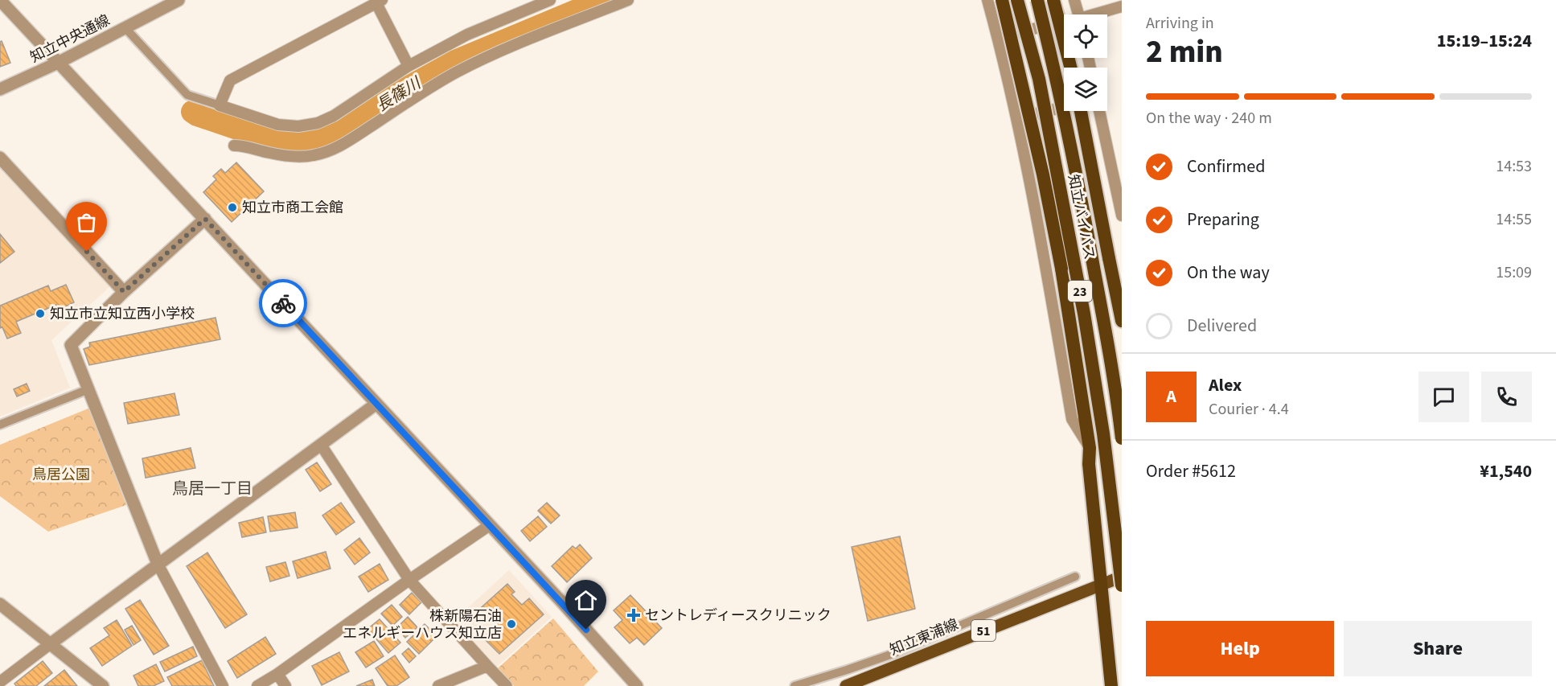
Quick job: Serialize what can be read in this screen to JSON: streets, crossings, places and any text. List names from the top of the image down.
{
  "streets": {
    "highway": ["知立バイパス", "23"],
    "main road": ["51", "知立東浦線"],
    "street": ["知立中央通線"]
  },
  "districts": ["鳥居一丁目"],
  "water": ["長篠川"],
  "parks": ["鳥居公園"],
  "places": {
    "other": ["知立市商工会館", "知立市立知立西小学校", "株新陽石油 エネルギーハウス知立店"],
    "health": ["セントレディースクリニック"]
  },
  "page": {
    "heading": ["2 min", "Arriving in", "15:19–15:24"],
    "panel": [
      "Alex",
      "Courier · 4.4",
      "Order #5612",
      "¥1,540"
    ],
    "bar": "On the way · 240 m",
    "list": [
      ["Confirmed", "14:53"],
      ["Preparing", "14:55"],
      ["On the way", "15:09"],
      "Delivered"
    ],
    "round": "A",
    "buttons": ["Help", "Share"]
  }
}
